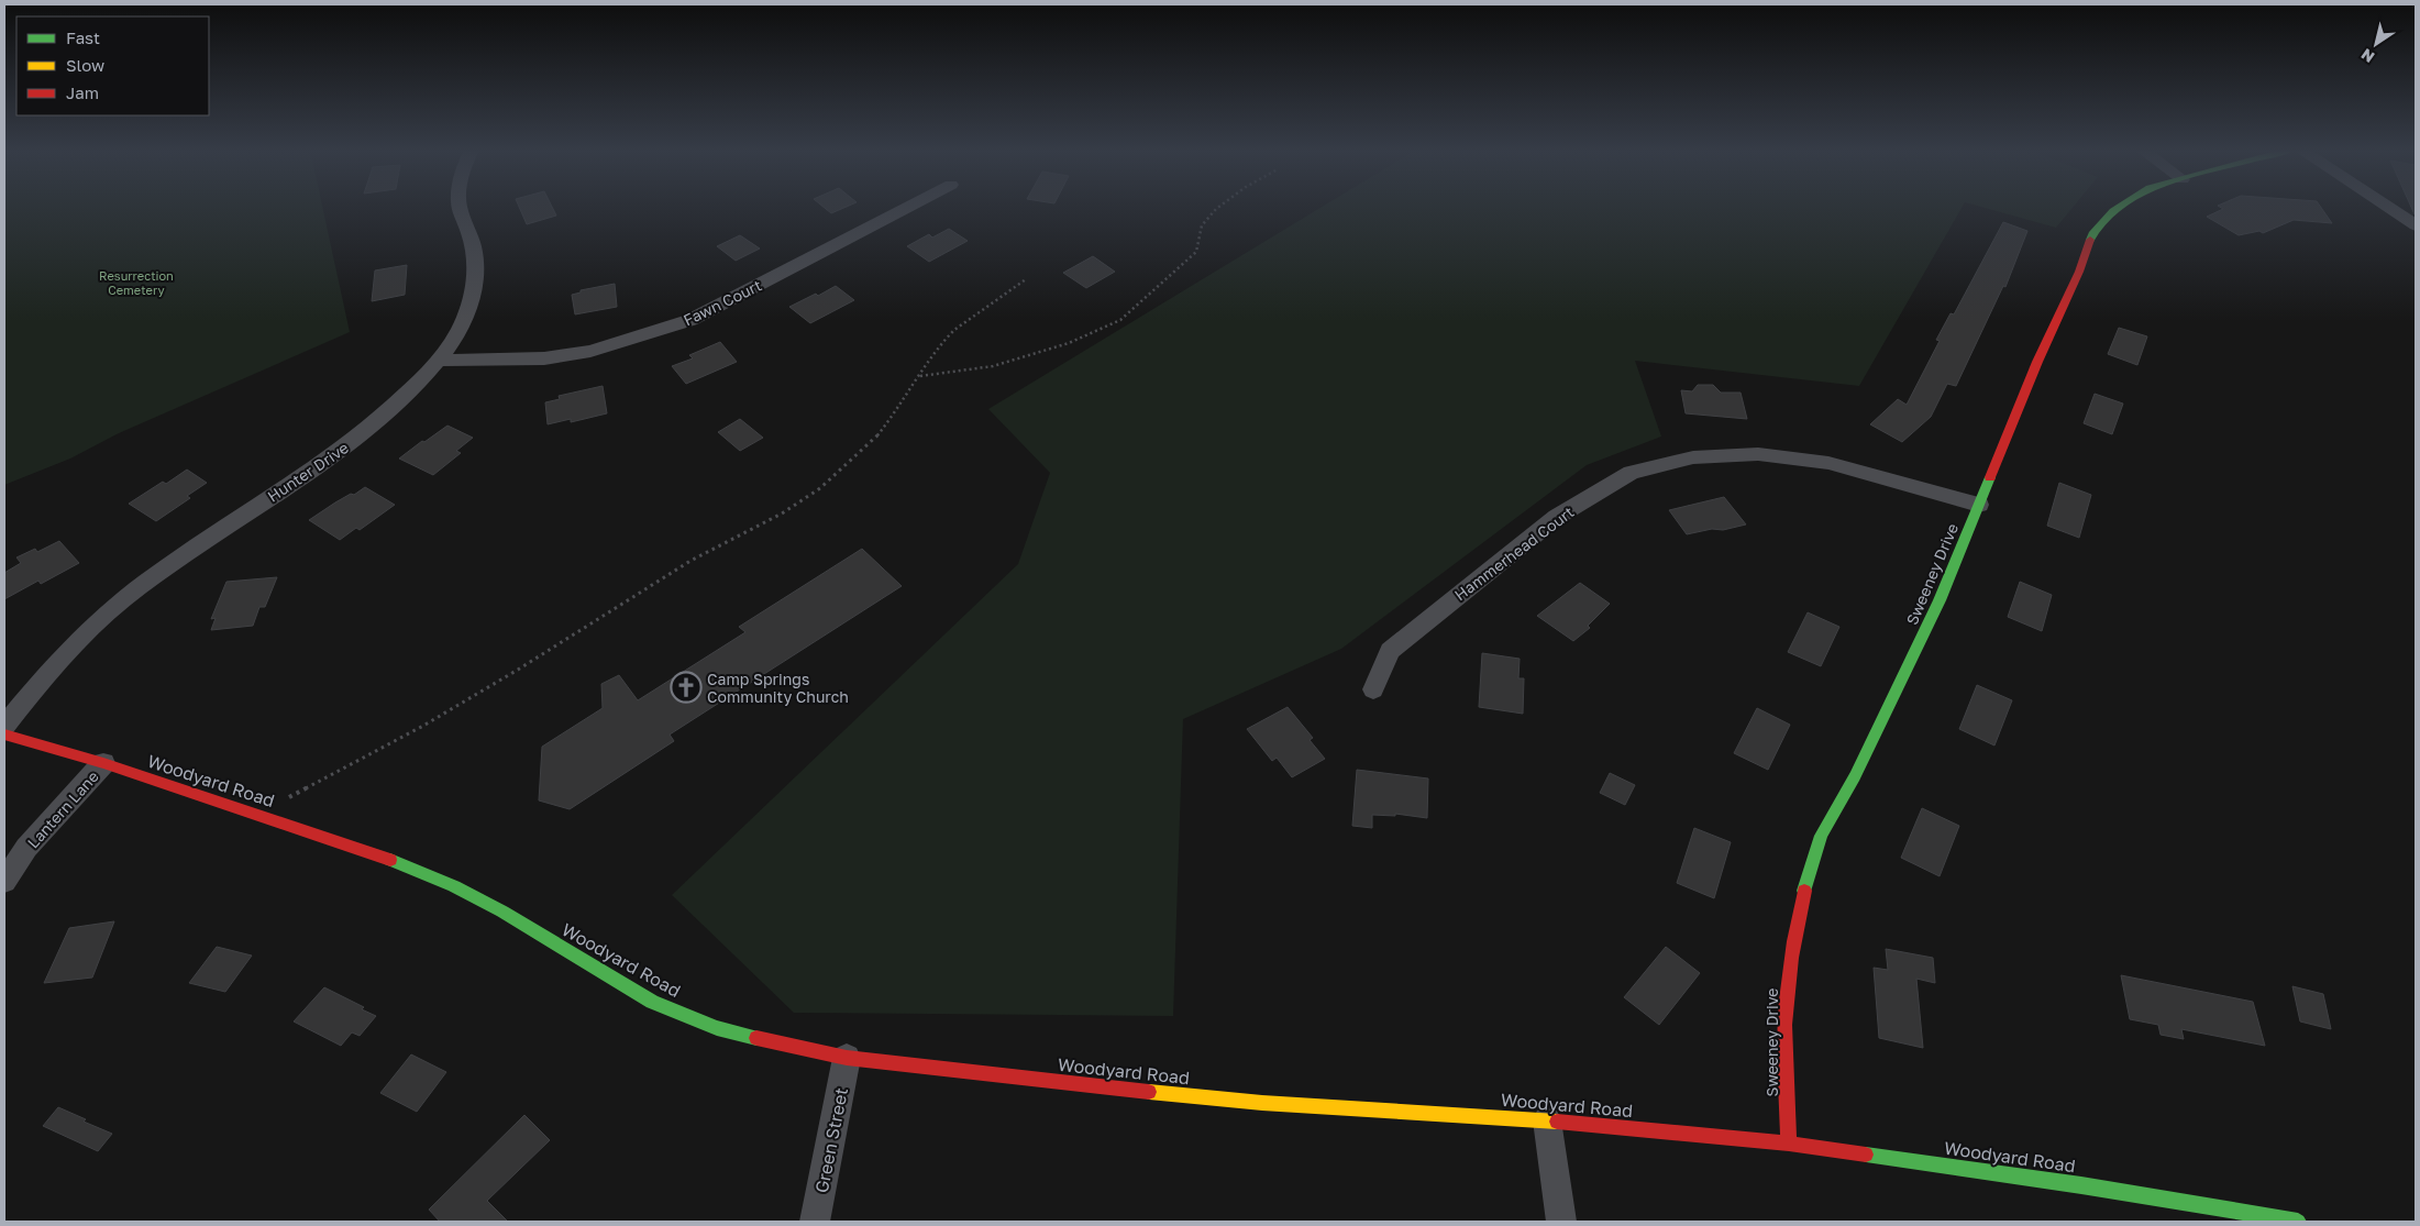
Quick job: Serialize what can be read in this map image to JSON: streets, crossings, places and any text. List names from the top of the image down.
{
  "streets": {
    "main road": ["Sweeney Drive", "Woodyard Road"],
    "street": [
      "Fawn Court",
      "Hunter Drive",
      "Hammerhead Court",
      "Lantern Lane",
      "Green Street"
    ]
  },
  "crossings": [
    ["Fawn Court", "Hunter Drive"],
    ["Hammerhead Court", "Sweeney Drive"],
    ["Sweeney Drive", "Woodyard Road"],
    ["Woodyard Road", "Lantern Lane"],
    ["Woodyard Road", "Green Street"]
  ],
  "parks": ["Resurrection Cemetery"],
  "places": {
    "church": ["Camp Springs Community Church"]
  },
  "legend": ["Fast", "Slow", "Jam"],
  "north": "bottom left"
}
